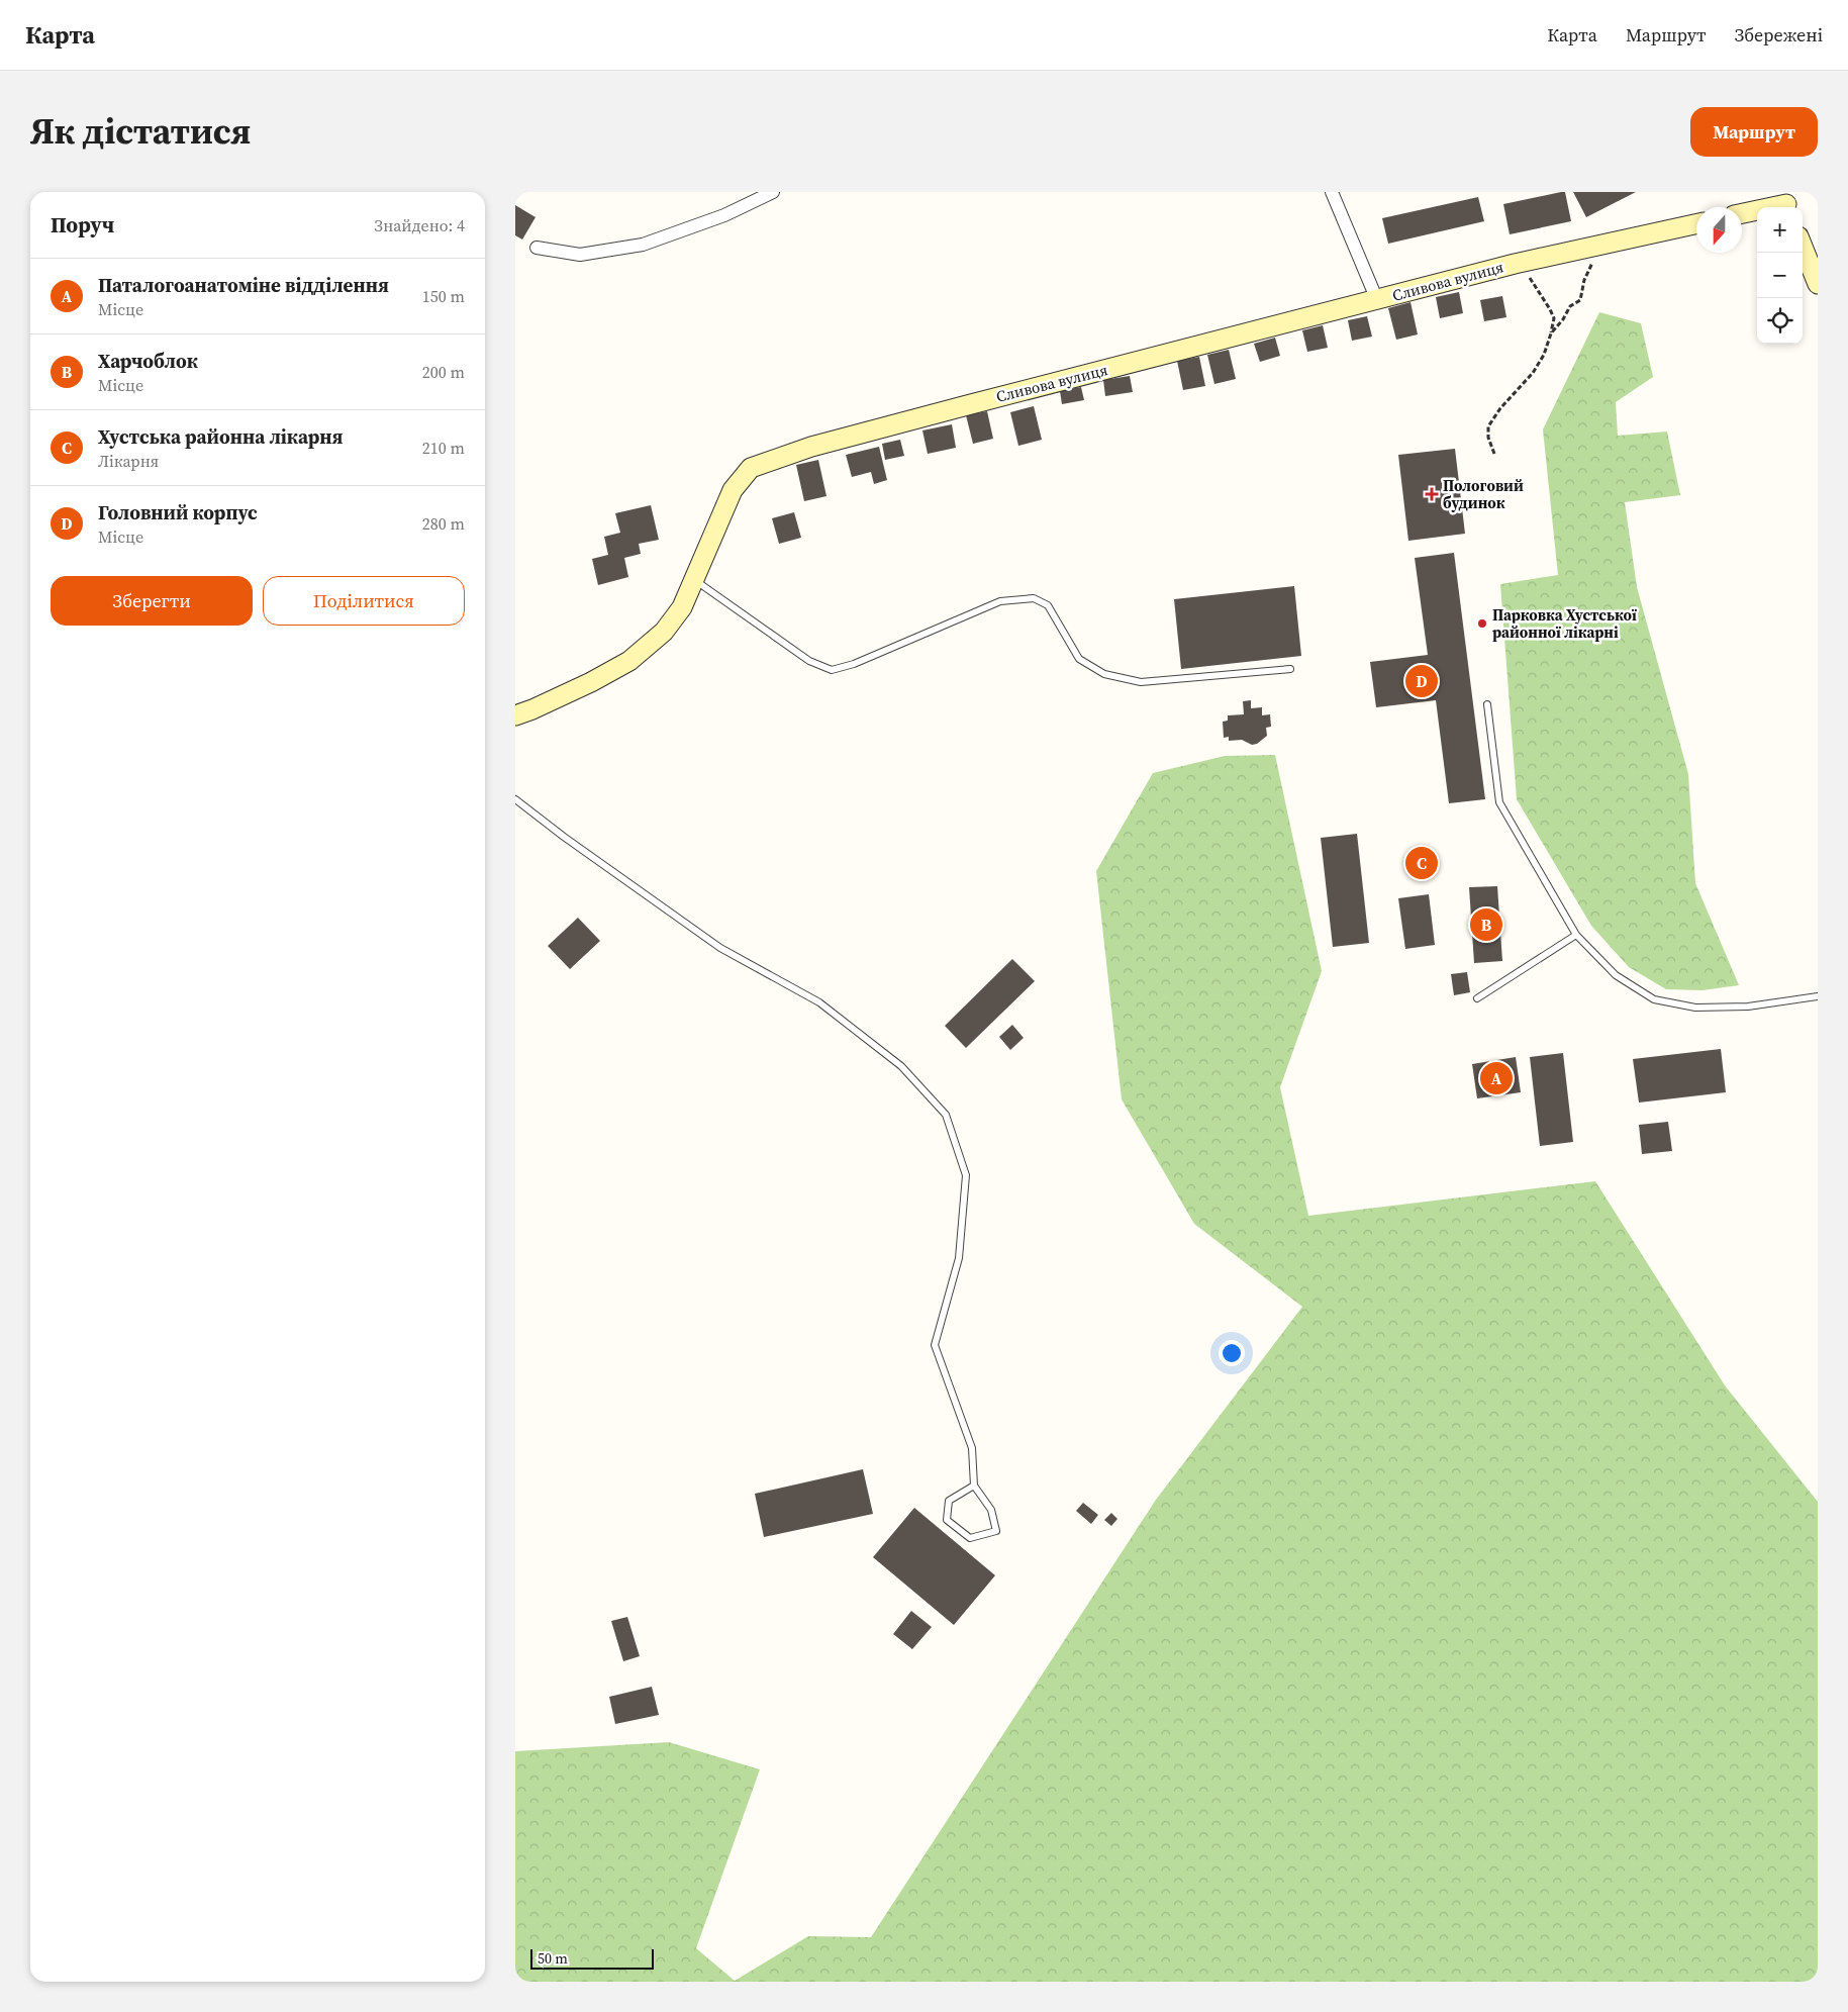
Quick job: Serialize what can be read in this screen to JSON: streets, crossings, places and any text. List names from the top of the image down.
{
  "streets": {
    "street": ["Сливова вулиця"]
  },
  "places": {
    "health": ["Пологовий будинок"],
    "other": ["Парковка Хустської районної лікарні"]
  },
  "scale_bar": "50 m",
  "north": "bottom",
  "page": {
    "header": "Карта",
    "nav": ["Карта", "Маршрут", "Збережені"],
    "title": "Як дістатися",
    "buttons": [
      "Маршрут",
      ["Зберегти", "Поділитися"]
    ],
    "heading": ["Поруч", "Знайдено: 4"],
    "map_buttons": ["+", "−"],
    "list": [
      {
        "mark": "A",
        "name": "Паталогоанатоміне відділення",
        "note": "Місце",
        "value": "150 m"
      },
      {
        "mark": "B",
        "name": "Харчоблок",
        "note": "Місце",
        "value": "200 m"
      },
      {
        "mark": "C",
        "name": "Хустська районна лікарня",
        "note": "Лікарня",
        "value": "210 m"
      },
      {
        "mark": "D",
        "name": "Головний корпус",
        "note": "Місце",
        "value": "280 m"
      }
    ],
    "pins": [
      "D",
      "C",
      "B",
      "A"
    ],
    "scale": "50 m"
  }
}
